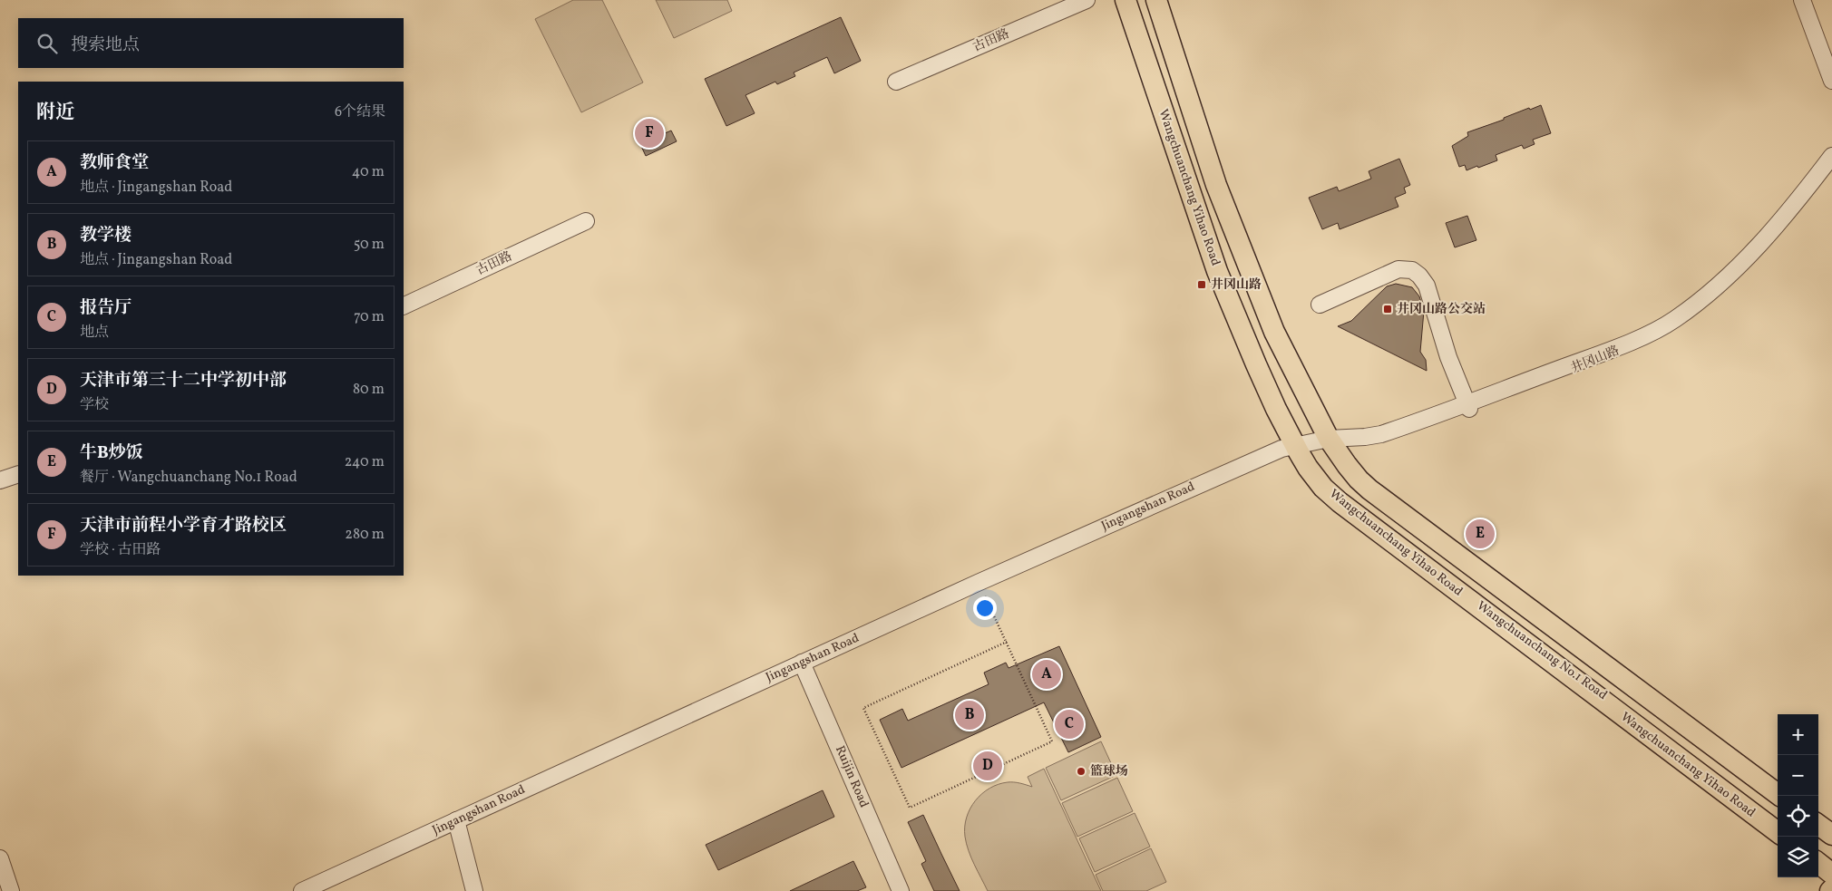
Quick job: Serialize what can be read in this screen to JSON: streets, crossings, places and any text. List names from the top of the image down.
{
  "streets": {
    "main road": ["Wangchuanchang Yihao Road"],
    "street": [
      "古田路",
      "井冈山路",
      "Jingangshan Road",
      "Ruijin Road"
    ]
  },
  "crossings": [
    ["Wangchuanchang Yihao Road", "井冈山路"],
    ["Wangchuanchang Yihao Road", "Jingangshan Road"],
    ["井冈山路", "Jingangshan Road"],
    ["Jingangshan Road", "Ruijin Road"]
  ],
  "places": {
    "transit": ["井冈山路", "井冈山路公交站"],
    "other": ["篮球场"]
  },
  "page": {
    "search": "搜索地点",
    "heading": ["附近", "6个结果"],
    "pins": [
      "F",
      "E",
      "A",
      "B",
      "C",
      "D"
    ],
    "list": [
      {
        "mark": "A",
        "name": "教师食堂",
        "note": "地点 · Jingangshan Road",
        "value": "40 m"
      },
      {
        "mark": "B",
        "name": "教学楼",
        "note": "地点 · Jingangshan Road",
        "value": "50 m"
      },
      {
        "mark": "C",
        "name": "报告厅",
        "note": "地点",
        "value": "70 m"
      },
      {
        "mark": "D",
        "name": "天津市第三十二中学初中部",
        "note": "学校",
        "value": "80 m"
      },
      {
        "mark": "E",
        "name": "牛B炒饭",
        "note": "餐厅 · Wangchuanchang No.1 Road",
        "value": "240 m"
      },
      {
        "mark": "F",
        "name": "天津市前程小学育才路校区",
        "note": "学校 · 古田路",
        "value": "280 m"
      }
    ],
    "map_buttons": ["+", "−"]
  }
}
